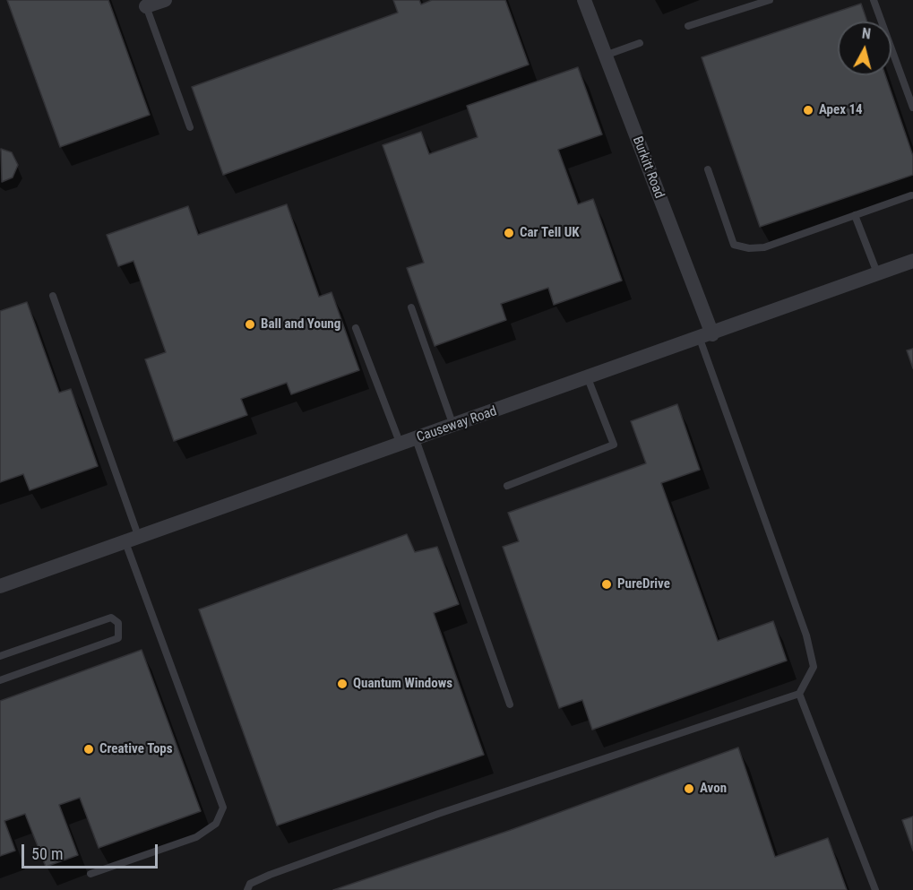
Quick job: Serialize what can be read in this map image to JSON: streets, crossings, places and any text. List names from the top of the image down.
{
  "streets": {
    "street": ["Burkitt Road", "Causeway Road"]
  },
  "crossings": [
    ["Burkitt Road", "Causeway Road"]
  ],
  "places": [
    "Apex 14",
    "Car Tell UK",
    "Ball and Young",
    "PureDrive",
    "Quantum Windows",
    "Creative Tops",
    "Avon"
  ],
  "scale_bar": "50 m",
  "north": "top"
}
